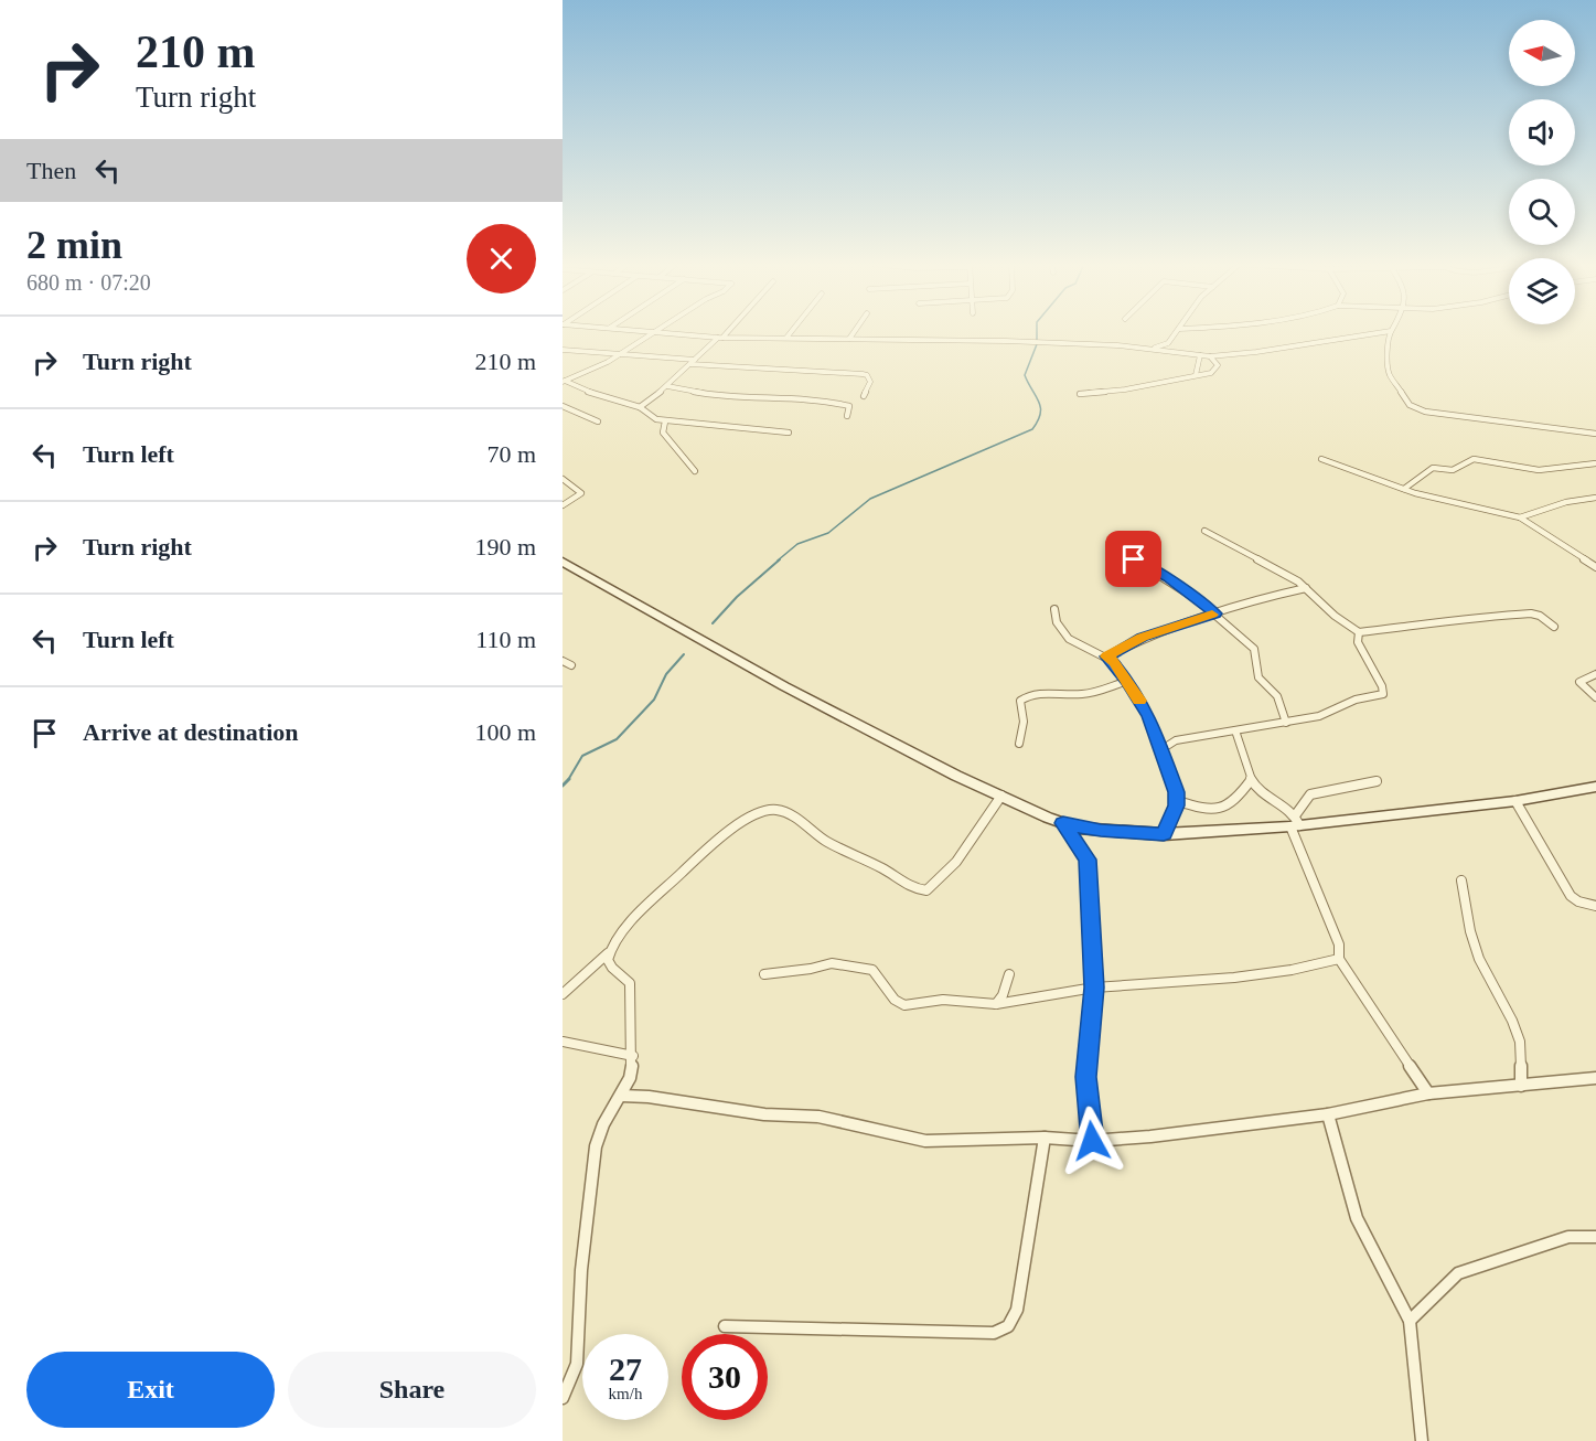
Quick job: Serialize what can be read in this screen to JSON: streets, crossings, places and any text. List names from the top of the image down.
{
  "north": "left",
  "page": {
    "turn": ["210 m", "Turn right"],
    "then": "Then",
    "heading": ["2 min", "680 m · 07:20"],
    "list": [
      {
        "name": "Turn right",
        "value": "210 m"
      },
      {
        "name": "Turn left",
        "value": "70 m"
      },
      {
        "name": "Turn right",
        "value": "190 m"
      },
      {
        "name": "Turn left",
        "value": "110 m"
      },
      {
        "name": "Arrive at destination",
        "value": "100 m"
      }
    ],
    "speed": "27 km/h",
    "limit": "30",
    "buttons": ["Exit", "Share"]
  }
}
